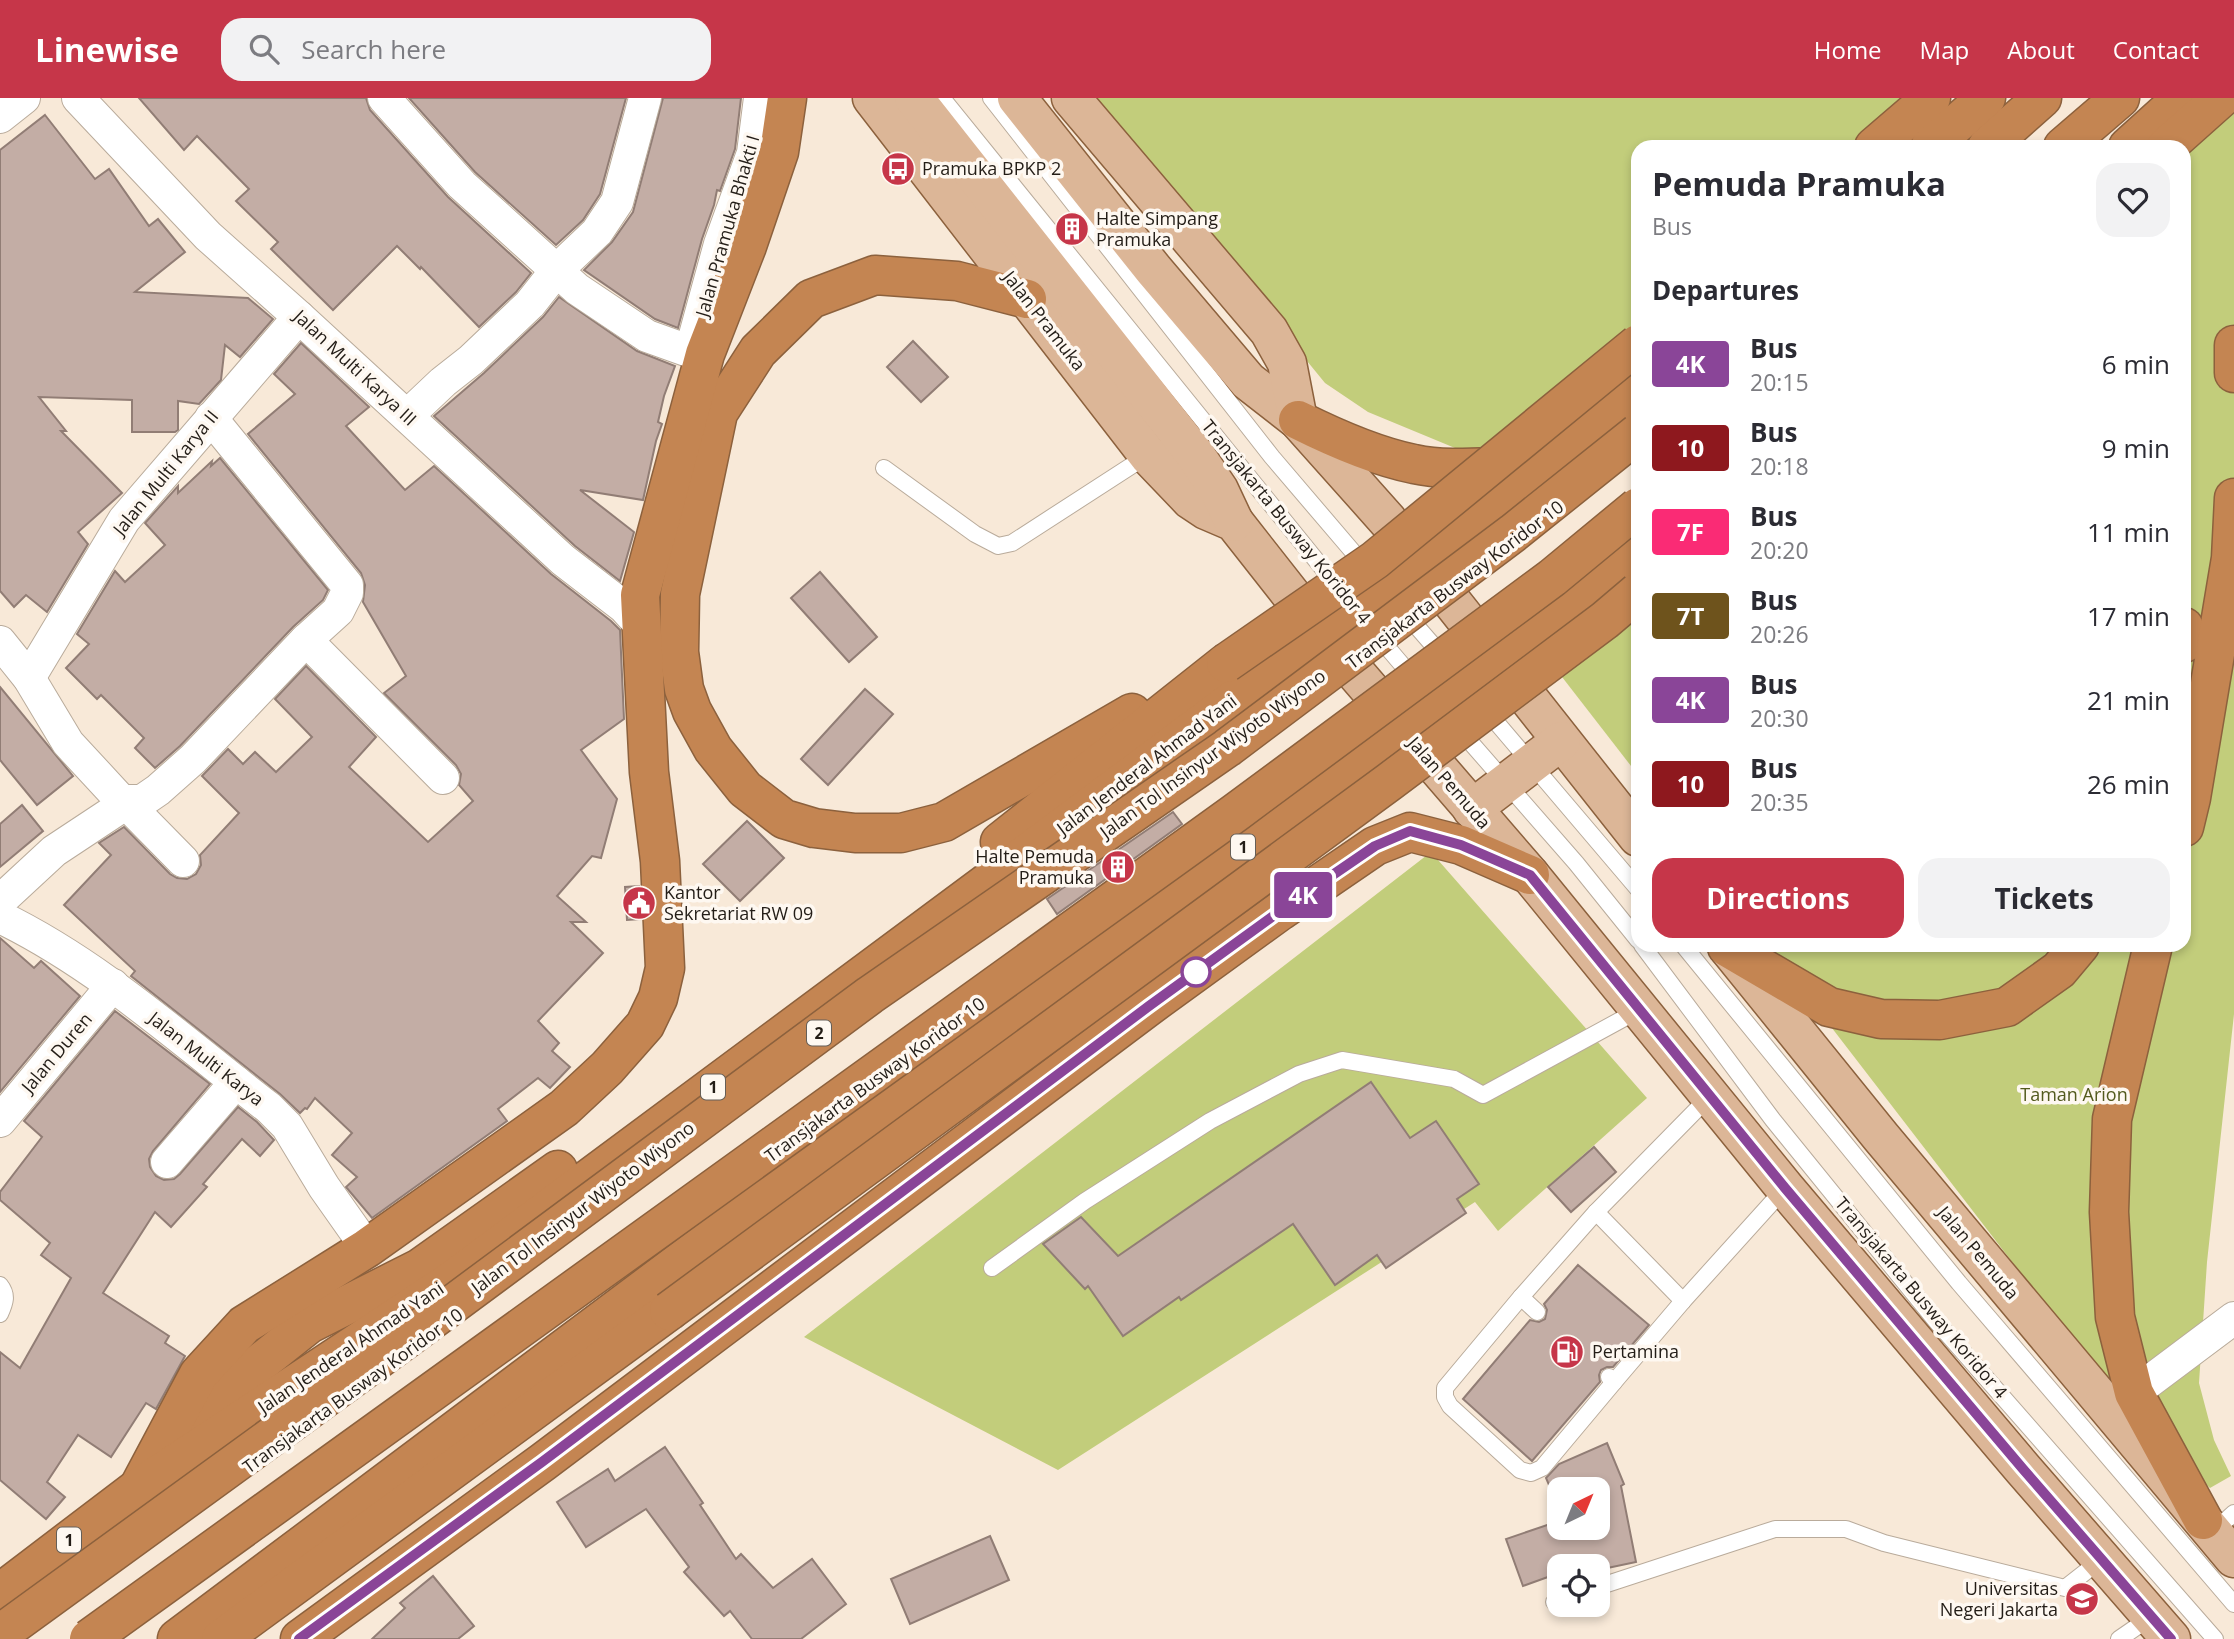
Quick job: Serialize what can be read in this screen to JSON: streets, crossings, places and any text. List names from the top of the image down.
{
  "streets": {
    "highway": [
      "Jalan Tol Insinyur Wiyoto Wiyono",
      "Jalan Jenderal Ahmad Yani",
      "1",
      "2"
    ],
    "main road": ["Jalan Pramuka", "Jalan Pemuda"],
    "street": [
      "Jalan Pramuka Bhakti I",
      "Jalan Multi Karya III",
      "Jalan Multi Karya II",
      "Jalan Duren",
      "Jalan Multi Karya"
    ],
    "lane": ["Transjakarta Busway Koridor 4", "Transjakarta Busway Koridor 10"]
  },
  "crossings": [
    ["Jalan Pramuka", "Transjakarta Busway Koridor 10"],
    ["Jalan Pramuka", "Jalan Jenderal Ahmad Yani"],
    ["Jalan Pramuka", "Jalan Pemuda"],
    ["Jalan Pramuka", "1"],
    ["Jalan Multi Karya III", "Jalan Multi Karya II"],
    ["Transjakarta Busway Koridor 4", "Transjakarta Busway Koridor 10"],
    ["Transjakarta Busway Koridor 4", "Jalan Jenderal Ahmad Yani"],
    ["Transjakarta Busway Koridor 4", "1"],
    ["Transjakarta Busway Koridor 10", "Jalan Pemuda"],
    ["Transjakarta Busway Koridor 10", "1"],
    ["Jalan Pemuda", "1"],
    ["Jalan Duren", "Jalan Multi Karya"]
  ],
  "parks": ["Taman Arion"],
  "places": {
    "bus stop": ["Pramuka BPKP 2"],
    "building": ["Halte Simpang Pramuka", "Halte Pemuda Pramuka"],
    "public building": ["Kantor Sekretariat RW 09"],
    "fuel station": ["Pertamina"],
    "school or university": ["Universitas Negeri Jakarta"]
  },
  "lines": ["bus line 4K"],
  "north": "top right",
  "page": {
    "header": "Linewise",
    "search": "Search here",
    "nav": [
      "Home",
      "Map",
      "About",
      "Contact"
    ],
    "on_map": "4K",
    "heading": [
      ["Pemuda Pramuka", "Bus"],
      "Departures"
    ],
    "list": [
      {
        "mark": "4K",
        "name": "Bus",
        "note": "20:15",
        "value": "6 min"
      },
      {
        "mark": "10",
        "name": "Bus",
        "note": "20:18",
        "value": "9 min"
      },
      {
        "mark": "7F",
        "name": "Bus",
        "note": "20:20",
        "value": "11 min"
      },
      {
        "mark": "7T",
        "name": "Bus",
        "note": "20:26",
        "value": "17 min"
      },
      {
        "mark": "4K",
        "name": "Bus",
        "note": "20:30",
        "value": "21 min"
      },
      {
        "mark": "10",
        "name": "Bus",
        "note": "20:35",
        "value": "26 min"
      }
    ],
    "buttons": ["Directions", "Tickets"]
  }
}
